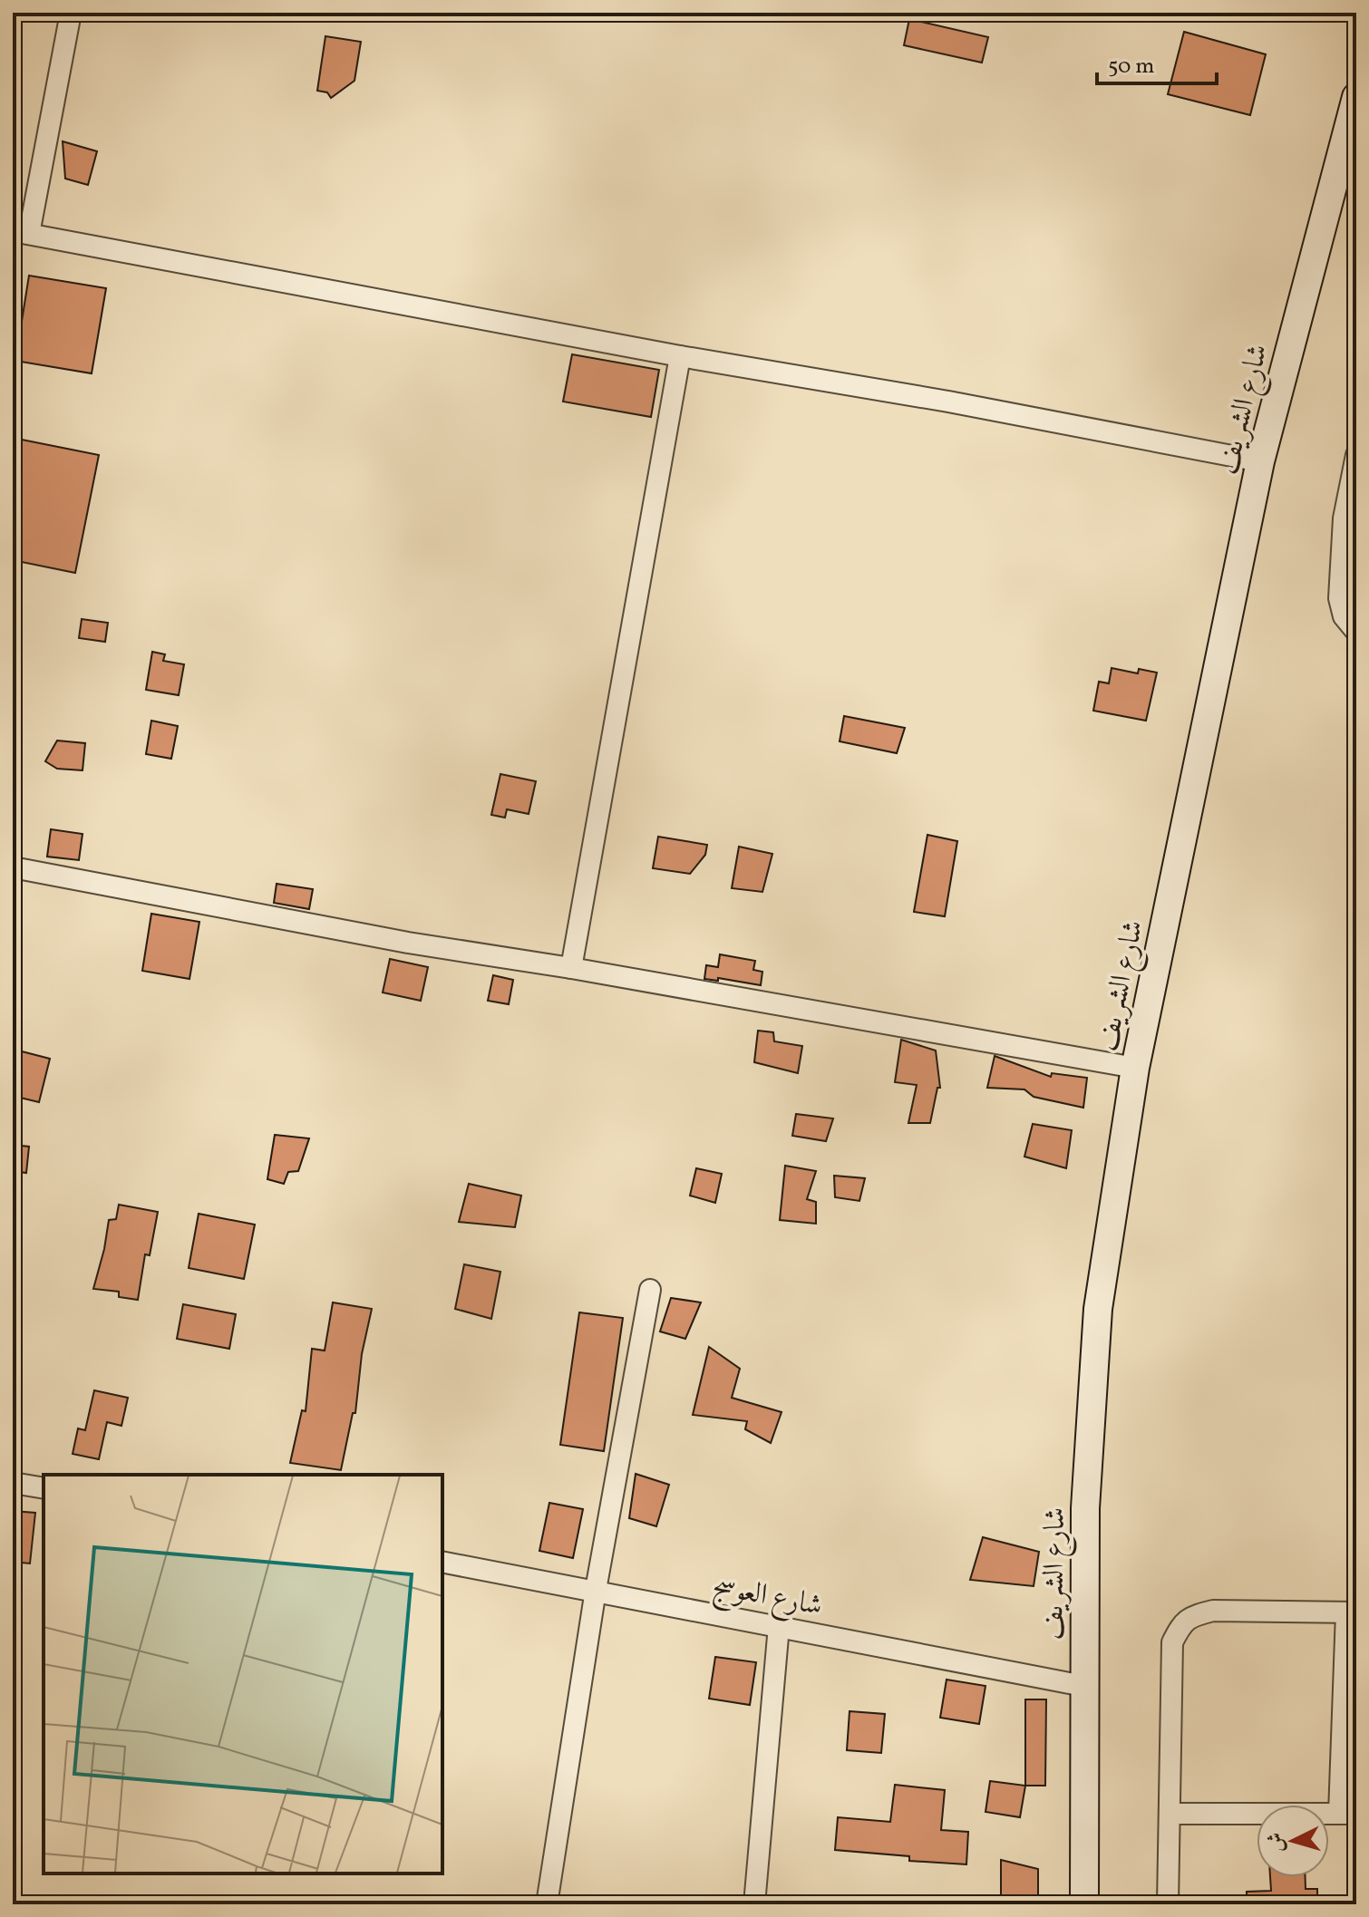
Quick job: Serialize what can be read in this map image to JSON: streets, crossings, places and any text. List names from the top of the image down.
{
  "streets": {
    "main road": ["شارع الشريف"],
    "street": ["شارع العوسج"]
  },
  "crossings": [
    ["شارع الشريف", "شارع العوسج"]
  ],
  "scale_bar": "50 m",
  "north": "left"
}
